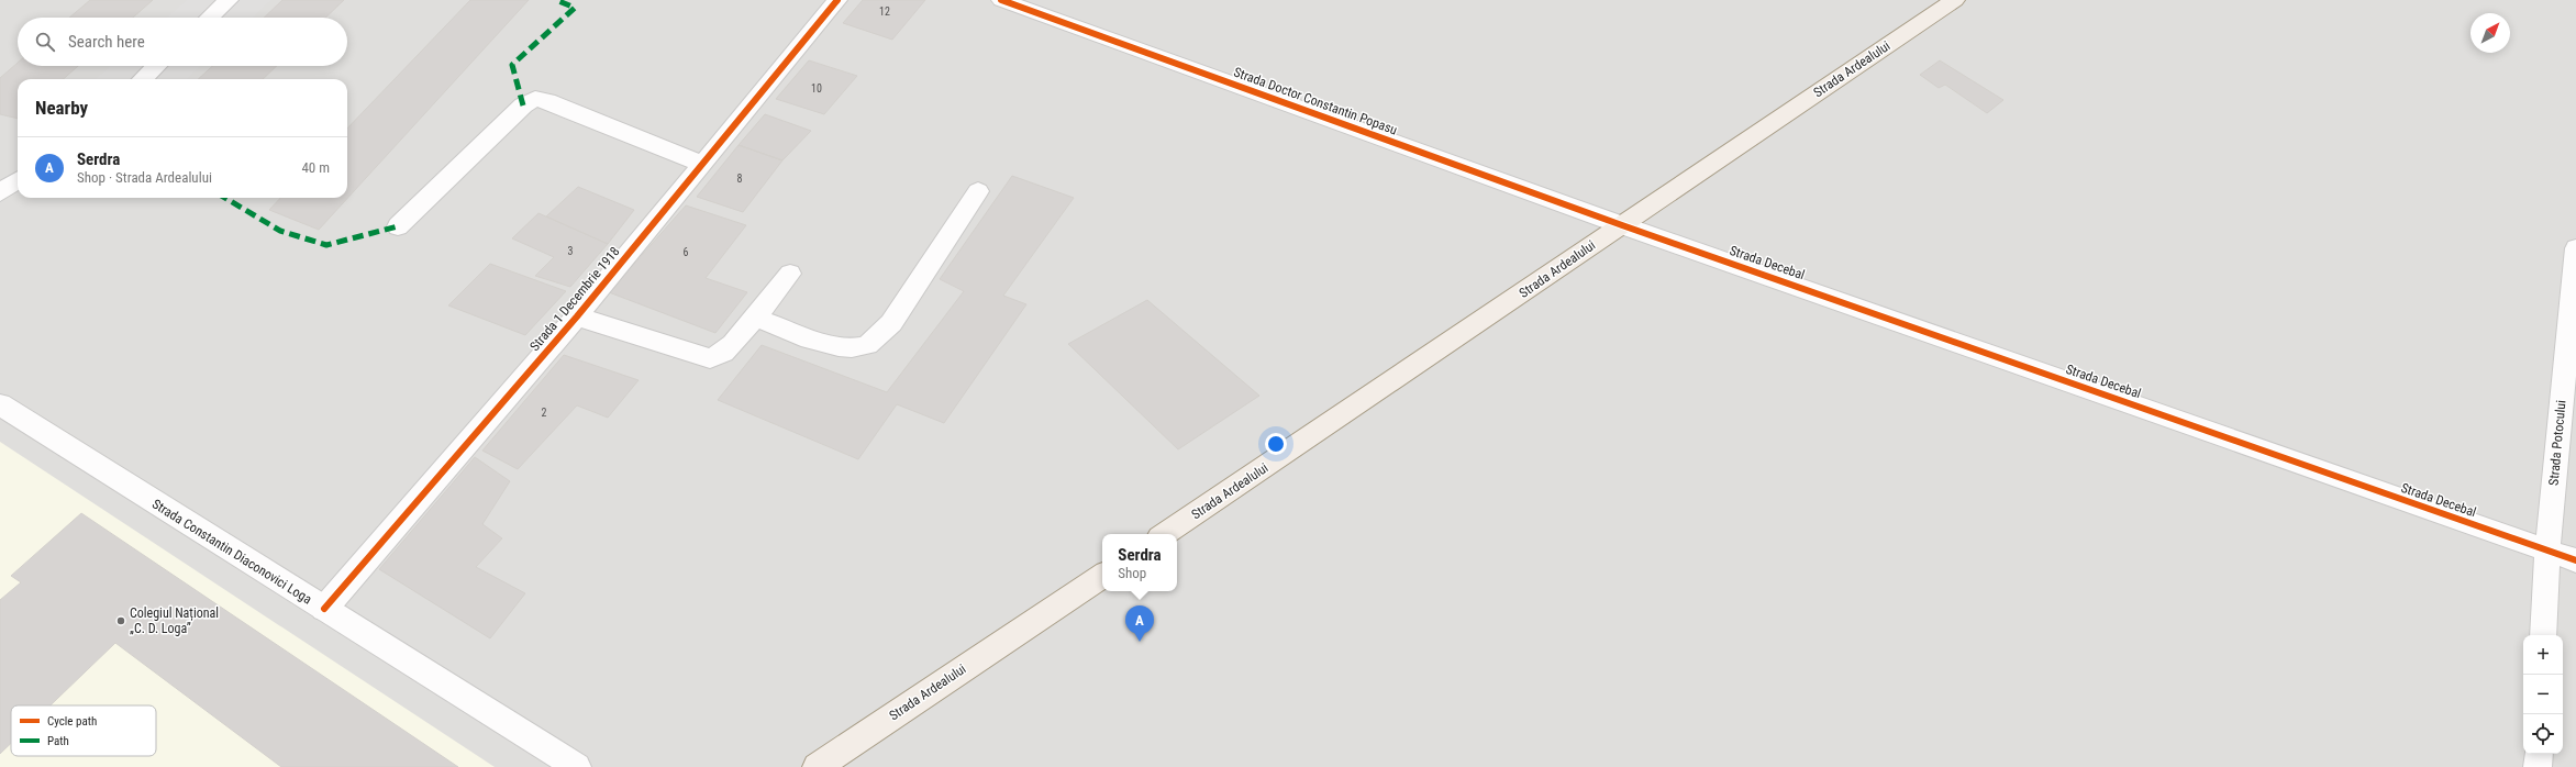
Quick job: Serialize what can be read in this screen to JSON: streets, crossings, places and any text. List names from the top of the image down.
{
  "streets": {
    "main road": ["Strada Ardealului"],
    "street": [
      "Strada Doctor Constantin Popasu",
      "Strada Decebal",
      "Strada 1 Decembrie 1918",
      "Strada Potocului",
      "Strada Constantin Diaconovici Loga"
    ]
  },
  "crossings": [
    ["Strada Ardealului", "Strada Doctor Constantin Popasu"],
    ["Strada Ardealului", "Strada Decebal"],
    ["Strada Doctor Constantin Popasu", "Strada Decebal"],
    ["Strada Decebal", "Strada Potocului"],
    ["Strada 1 Decembrie 1918", "Strada Constantin Diaconovici Loga"]
  ],
  "places": ["Colegiul Național „C. D. Loga”"],
  "house_numbers": [
    "12",
    "10",
    "8",
    "3",
    "6",
    "2"
  ],
  "legend": ["Cycle path", "Path"],
  "north": "top right",
  "page": {
    "search": "Search here",
    "heading": "Nearby",
    "list": [
      {
        "mark": "A",
        "name": "Serdra",
        "note": "Shop · Strada Ardealului",
        "value": "40 m"
      }
    ],
    "popup": ["Serdra", "Shop"],
    "pins": "A",
    "map_buttons": ["+", "−"]
  }
}
